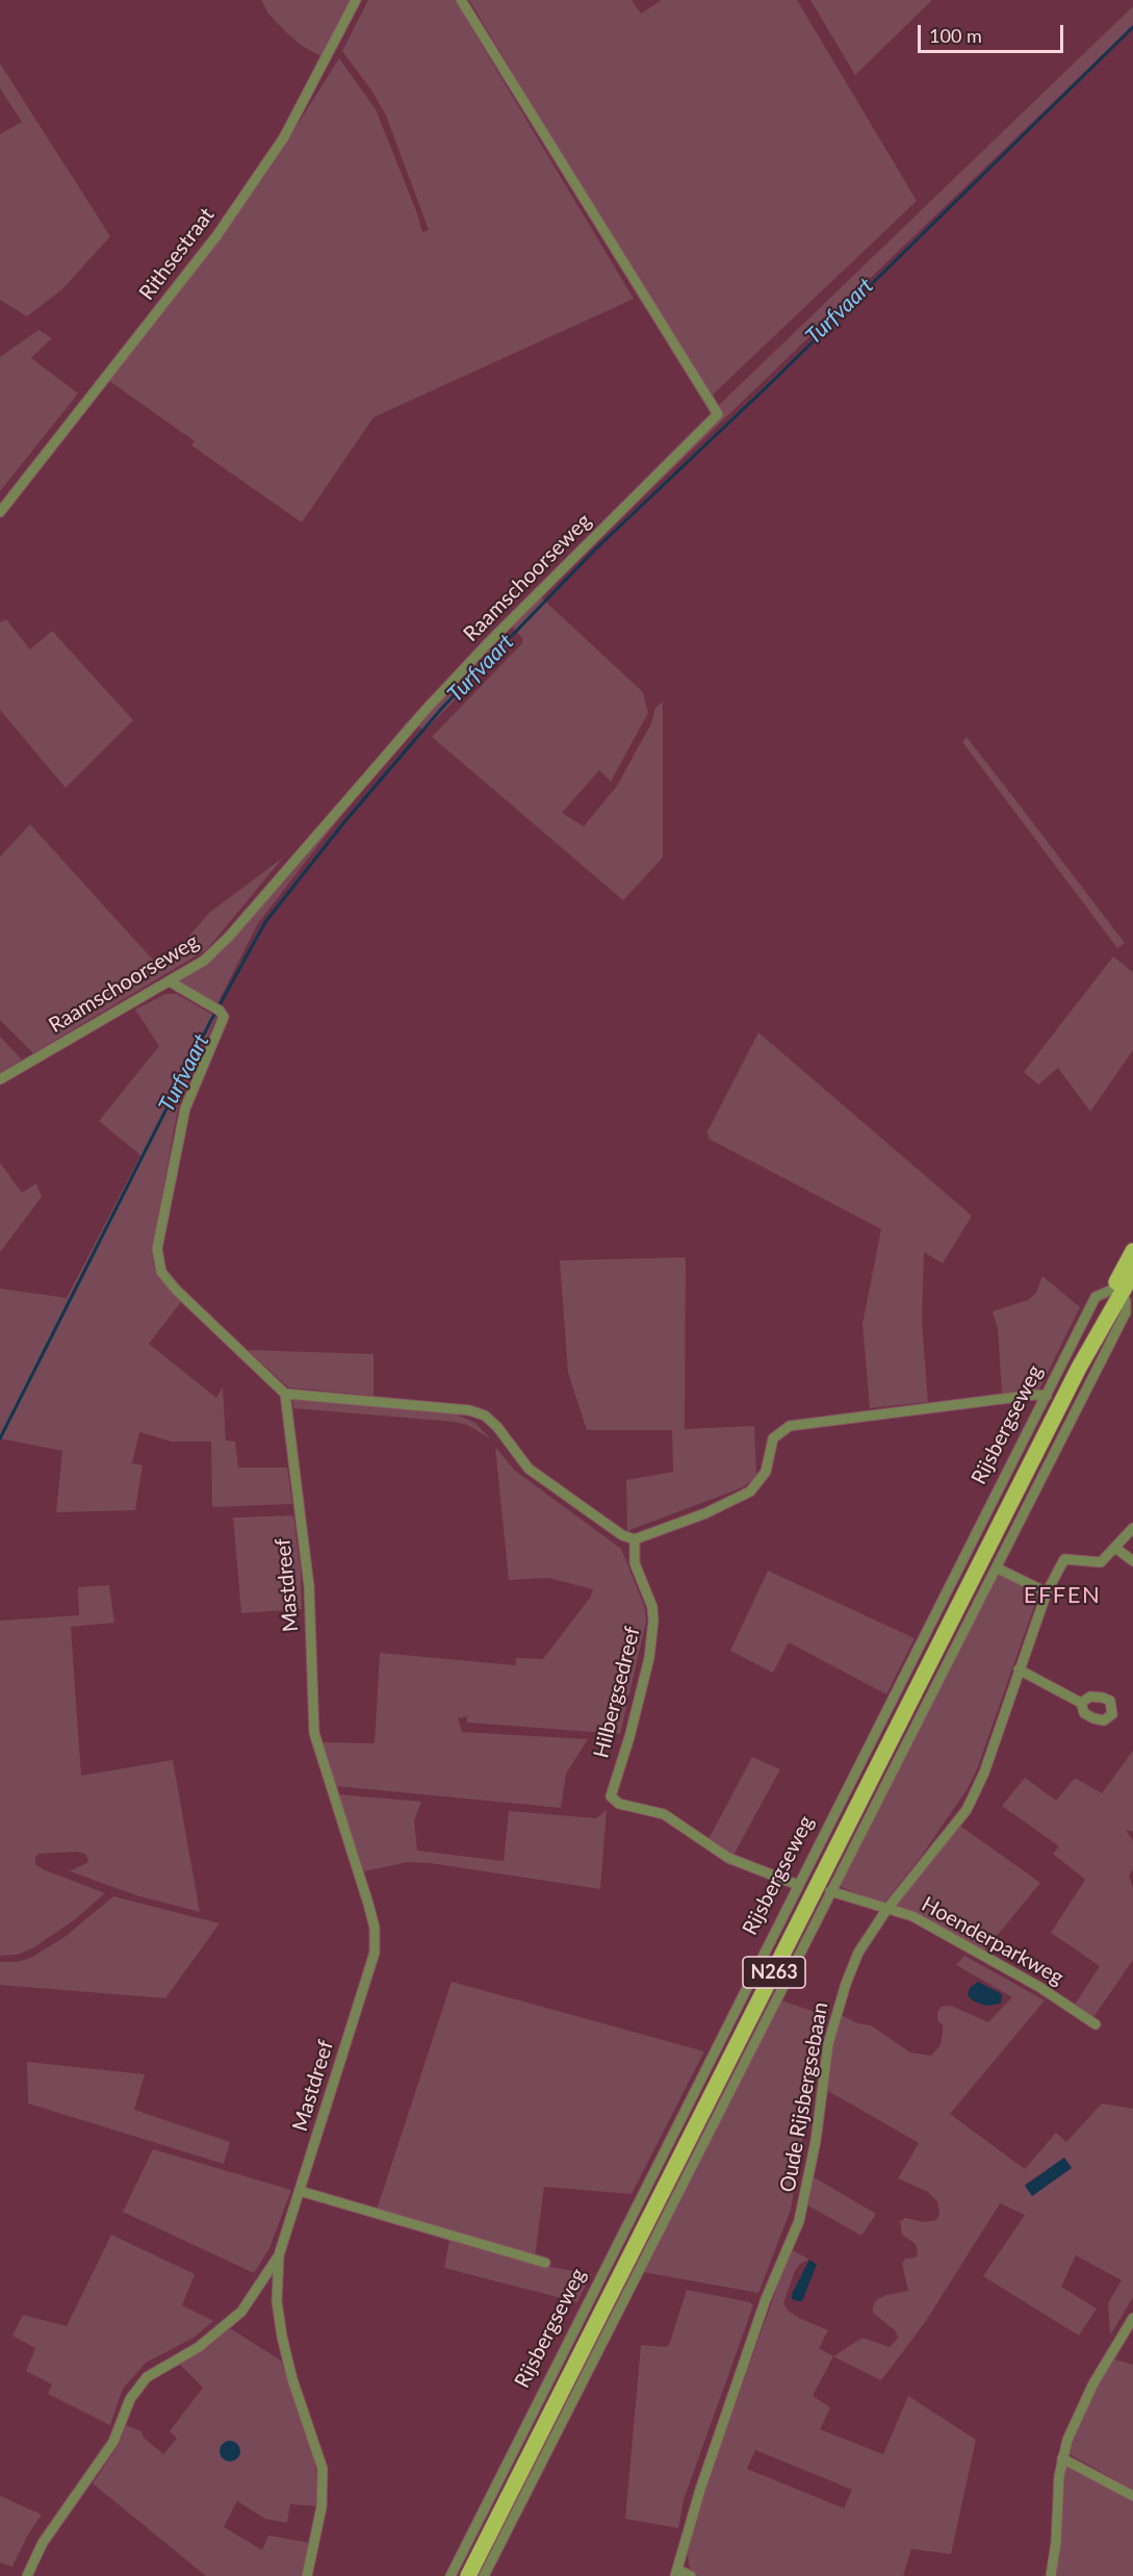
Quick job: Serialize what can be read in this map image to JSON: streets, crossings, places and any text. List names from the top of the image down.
{
  "streets": {
    "main road": ["Rijsbergseweg", "N263"],
    "street": [
      "Rithsestraat",
      "Raamschoorseweg",
      "Mastdreef",
      "Hilbergsedreef",
      "Hoenderparkweg",
      "Oude Rijsbergsebaan"
    ]
  },
  "crossings": [
    ["Rijsbergseweg", "Hilbergsedreef"],
    ["Hoenderparkweg", "Oude Rijsbergsebaan"]
  ],
  "districts": ["EFFEN"],
  "water": ["Turfvaart"],
  "scale_bar": "100 m"
}
